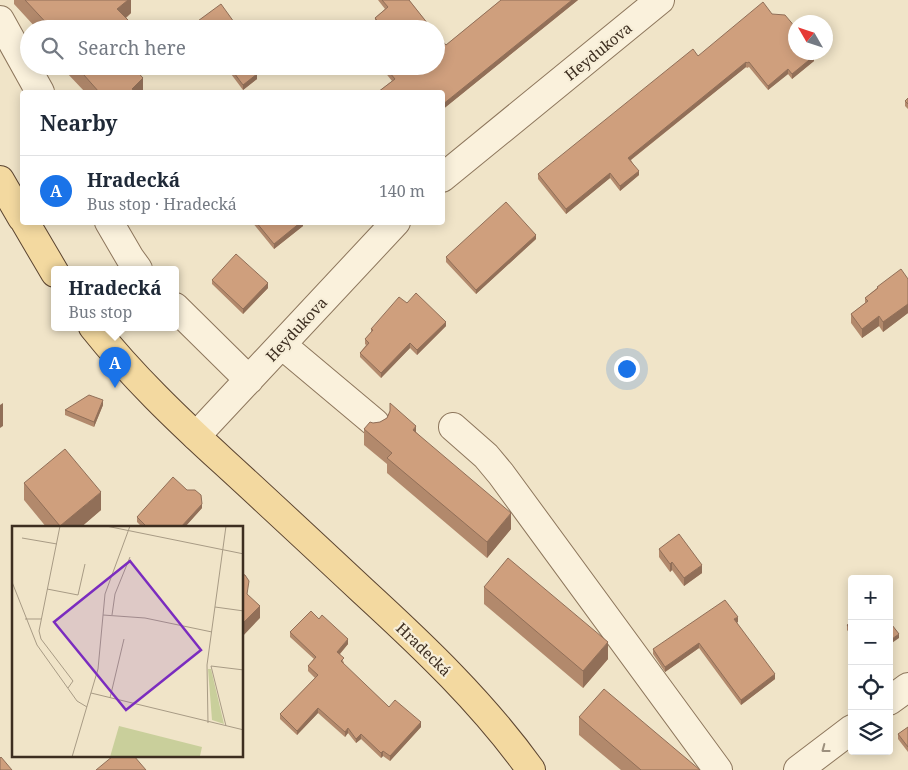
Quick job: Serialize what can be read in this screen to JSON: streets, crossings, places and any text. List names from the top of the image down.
{
  "streets": {
    "main road": ["Hradecká"],
    "street": ["Heydukova"]
  },
  "crossings": [
    ["Heydukova", "Hradecká"]
  ],
  "north": "top left",
  "page": {
    "search": "Search here",
    "heading": "Nearby",
    "list": [
      {
        "mark": "A",
        "name": "Hradecká",
        "note": "Bus stop · Hradecká",
        "value": "140 m"
      }
    ],
    "popup": ["Hradecká", "Bus stop"],
    "pins": "A",
    "map_buttons": ["+", "−"]
  }
}
